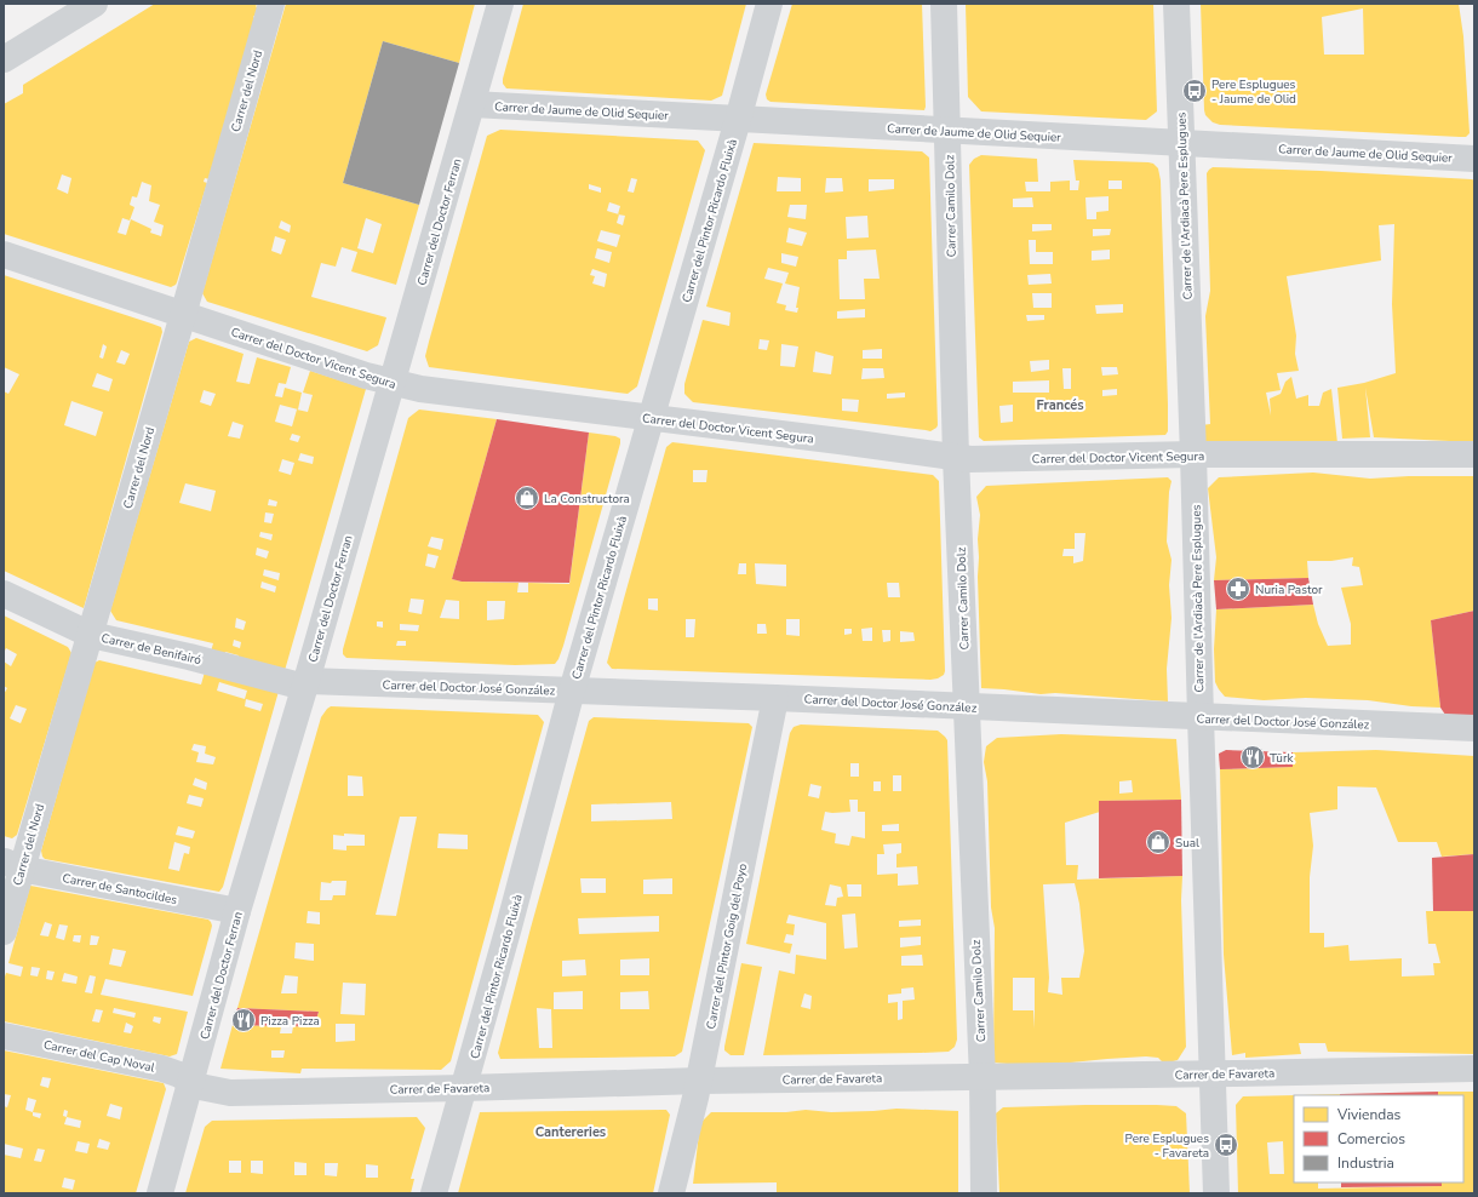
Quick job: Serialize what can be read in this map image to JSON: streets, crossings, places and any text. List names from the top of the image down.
{
  "streets": {
    "street": [
      "Carrer del Nord",
      "Carrer de Jaume de Olid Sequier",
      "Carrer Camilo Dolz",
      "Carrer de l'Ardiacà Pere Esplugues",
      "Carrer del Pintor Ricardo Fluixà",
      "Carrer del Doctor Ferran",
      "Carrer del Doctor Vicent Segura",
      "Carrer de Benifairó",
      "Carrer del Doctor José González",
      "Carrer de Santocildes",
      "Carrer del Pintor Goig del Poyo",
      "Carrer del Cap Noval",
      "Carrer de Favareta"
    ]
  },
  "crossings": [
    ["Carrer del Nord", "Carrer del Doctor Vicent Segura"],
    ["Carrer del Nord", "Carrer de Benifairó"],
    ["Carrer del Nord", "Carrer de Santocildes"],
    ["Carrer de Jaume de Olid Sequier", "Carrer Camilo Dolz"],
    ["Carrer de Jaume de Olid Sequier", "Carrer de l'Ardiacà Pere Esplugues"],
    ["Carrer de Jaume de Olid Sequier", "Carrer del Pintor Ricardo Fluixà"],
    ["Carrer de Jaume de Olid Sequier", "Carrer del Doctor Ferran"],
    ["Carrer Camilo Dolz", "Carrer del Doctor Vicent Segura"],
    ["Carrer Camilo Dolz", "Carrer del Doctor José González"],
    ["Carrer Camilo Dolz", "Carrer de Favareta"],
    ["Carrer de l'Ardiacà Pere Esplugues", "Carrer del Doctor Vicent Segura"],
    ["Carrer de l'Ardiacà Pere Esplugues", "Carrer del Doctor José González"],
    ["Carrer de l'Ardiacà Pere Esplugues", "Carrer de Favareta"],
    ["Carrer del Pintor Ricardo Fluixà", "Carrer del Doctor Vicent Segura"],
    ["Carrer del Pintor Ricardo Fluixà", "Carrer del Doctor José González"],
    ["Carrer del Pintor Ricardo Fluixà", "Carrer de Favareta"],
    ["Carrer del Doctor Ferran", "Carrer del Doctor Vicent Segura"],
    ["Carrer del Doctor Ferran", "Carrer de Benifairó"],
    ["Carrer del Doctor Ferran", "Carrer del Doctor José González"],
    ["Carrer del Doctor Ferran", "Carrer de Santocildes"],
    ["Carrer del Doctor Ferran", "Carrer del Cap Noval"],
    ["Carrer del Doctor Ferran", "Carrer de Favareta"],
    ["Carrer de Benifairó", "Carrer del Doctor José González"],
    ["Carrer del Doctor José González", "Carrer del Pintor Goig del Poyo"],
    ["Carrer del Pintor Goig del Poyo", "Carrer de Favareta"],
    ["Carrer del Cap Noval", "Carrer de Favareta"]
  ],
  "districts": ["Francés", "Cantereries"],
  "places": {
    "bus stop": ["Pere Esplugues - Jaume de Olid", "Pere Esplugues - Favareta"],
    "shop": ["La Constructora", "Sual"],
    "pharmacy": ["Nuria Pastor"],
    "restaurant": ["Türk", "Pizza Pizza"]
  },
  "legend": ["Viviendas", "Comercios", "Industria"]
}
